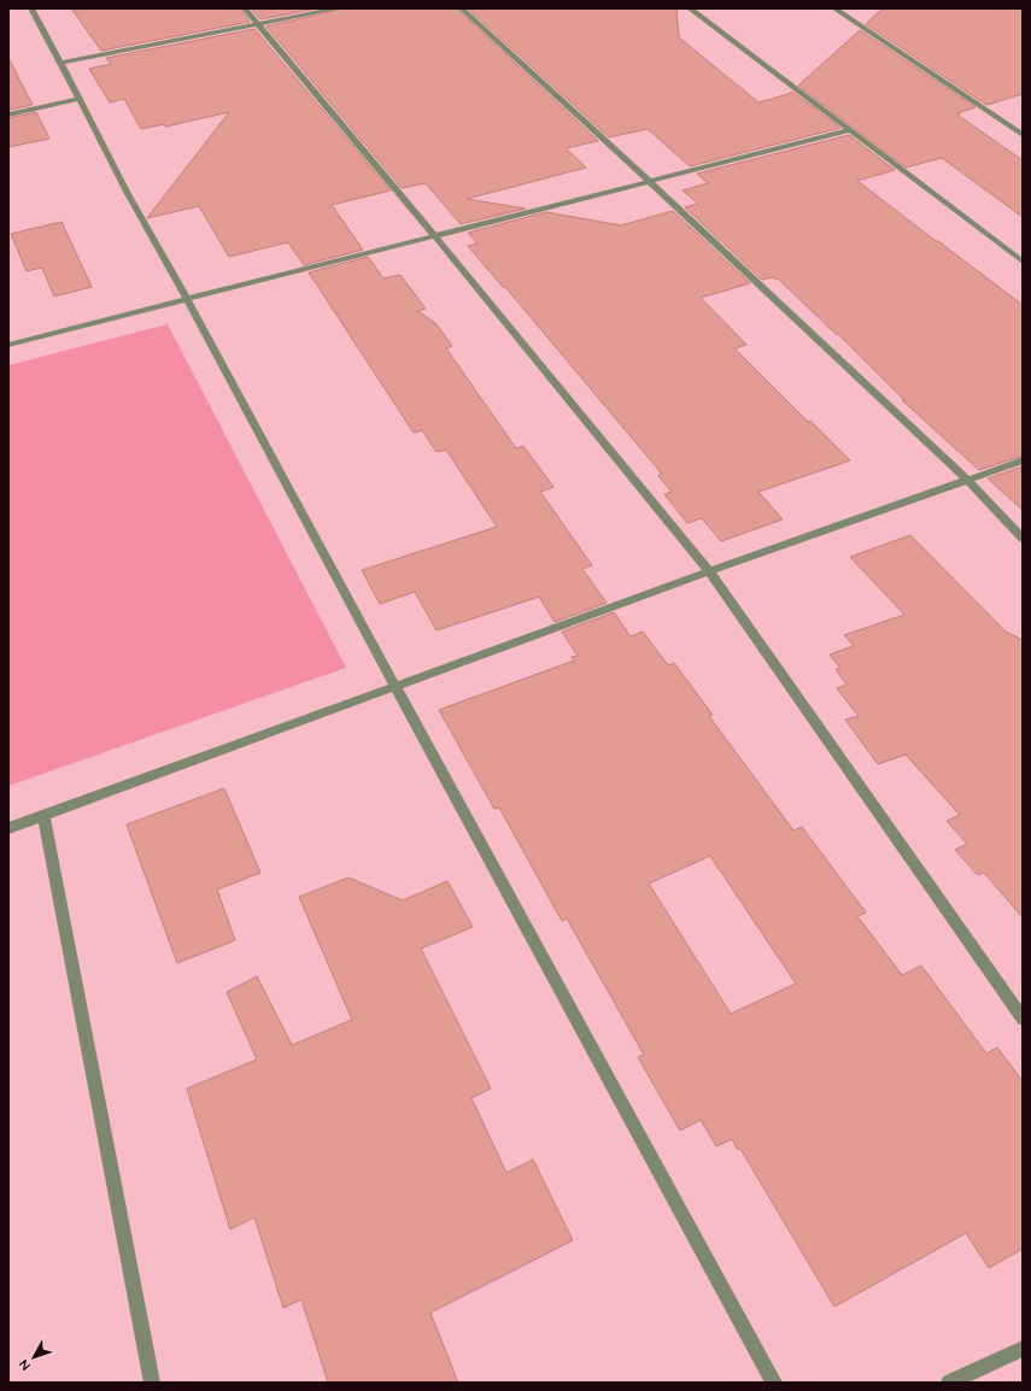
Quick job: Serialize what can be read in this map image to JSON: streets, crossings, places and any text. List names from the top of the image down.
{
  "north": "bottom left"
}
